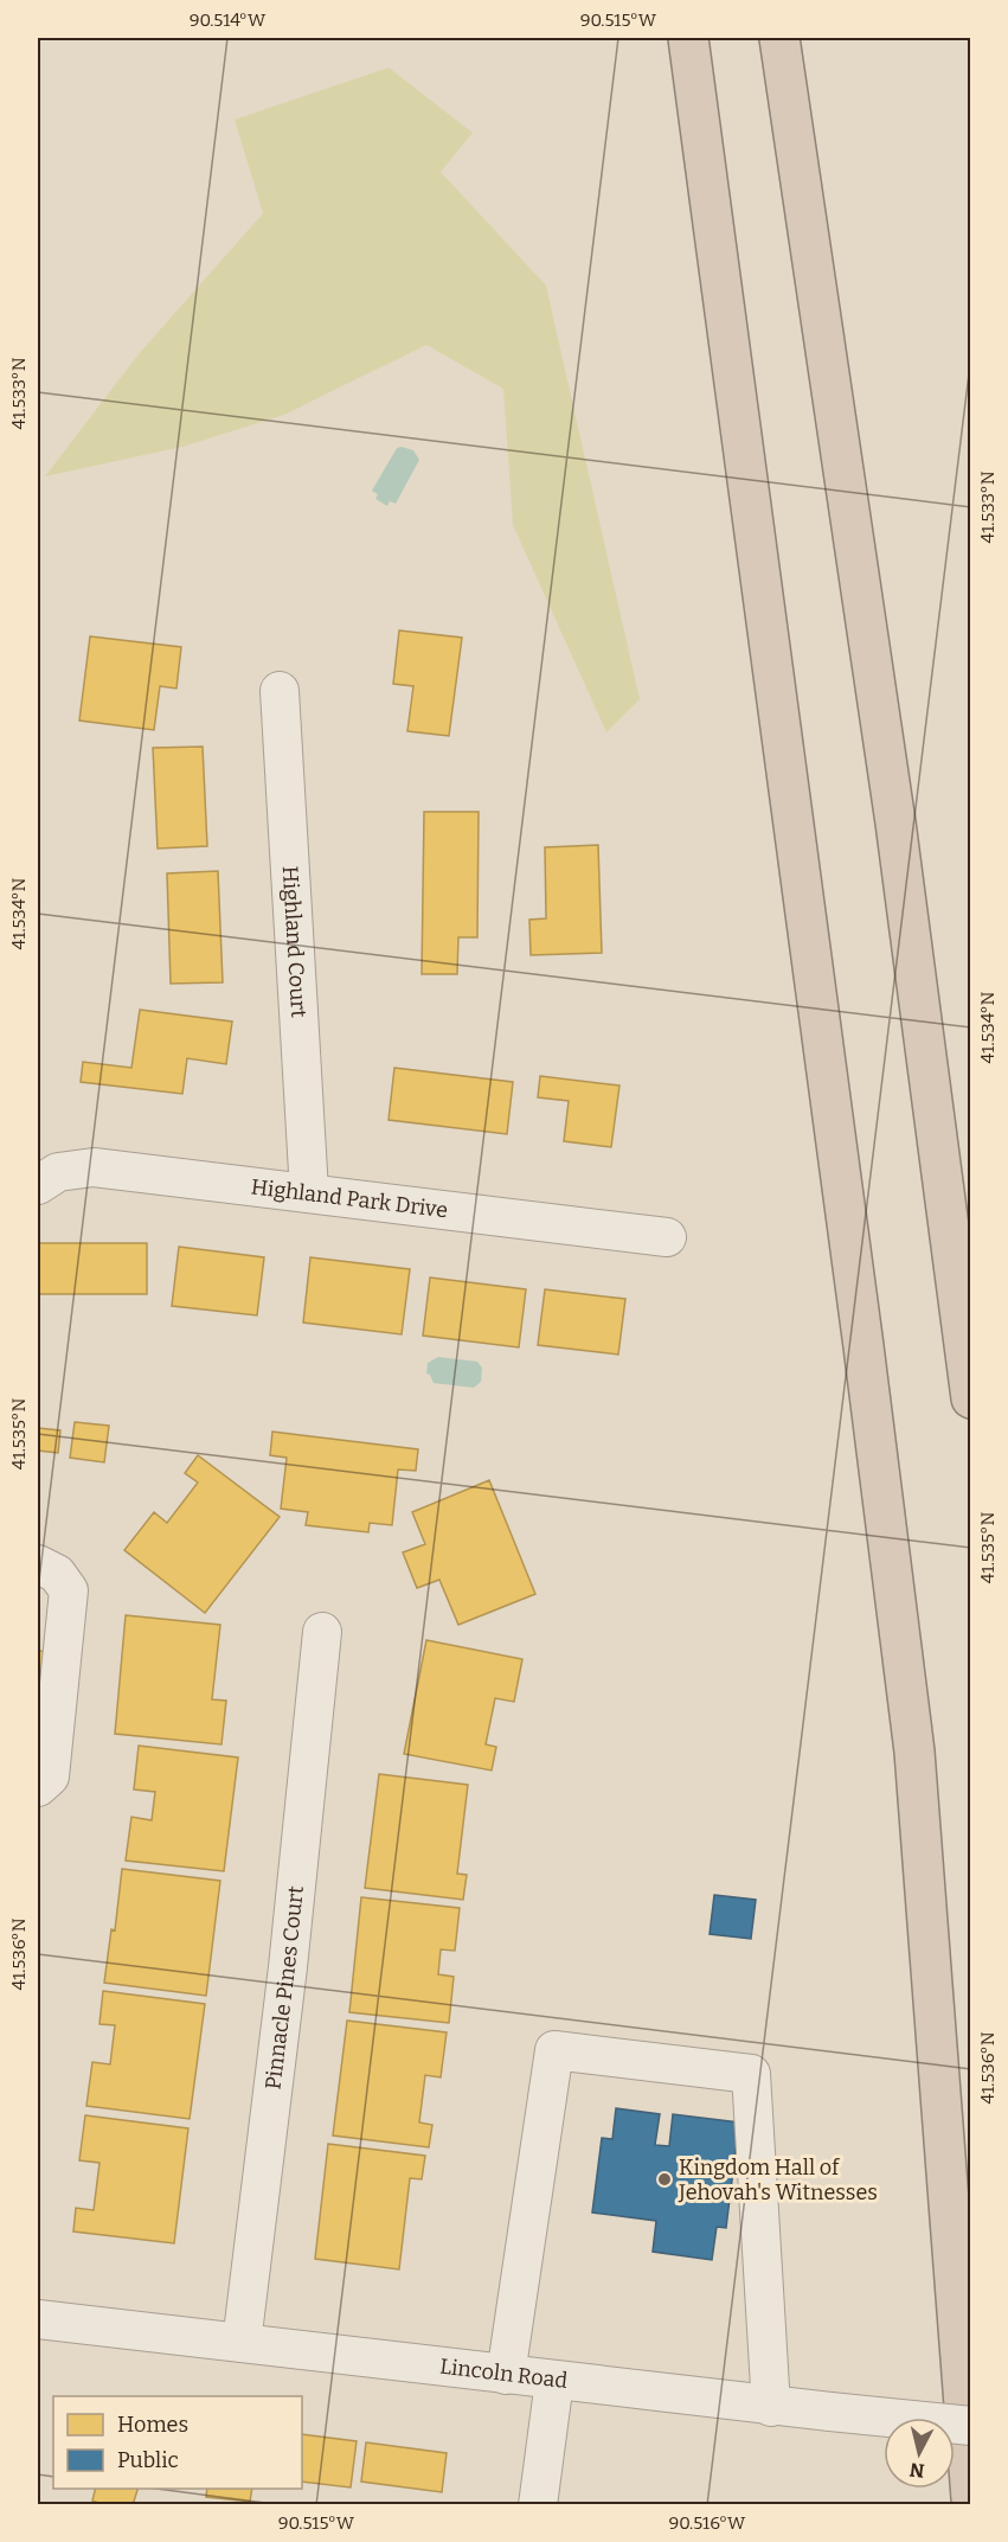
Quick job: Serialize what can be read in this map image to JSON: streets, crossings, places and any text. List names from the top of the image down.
{
  "streets": {
    "street": [
      "Highland Court",
      "Highland Park Drive",
      "Pinnacle Pines Court",
      "Lincoln Road"
    ]
  },
  "crossings": [
    ["Highland Court", "Highland Park Drive"],
    ["Pinnacle Pines Court", "Lincoln Road"]
  ],
  "places": ["Kingdom Hall of Jehovah's Witnesses"],
  "legend": ["Homes", "Public"],
  "north": "bottom",
  "coordinates": [
    "90.514°W",
    "90.515°W",
    "41.533°N",
    "41.534°N",
    "41.535°N",
    "41.536°N",
    "90.516°W"
  ]
}
